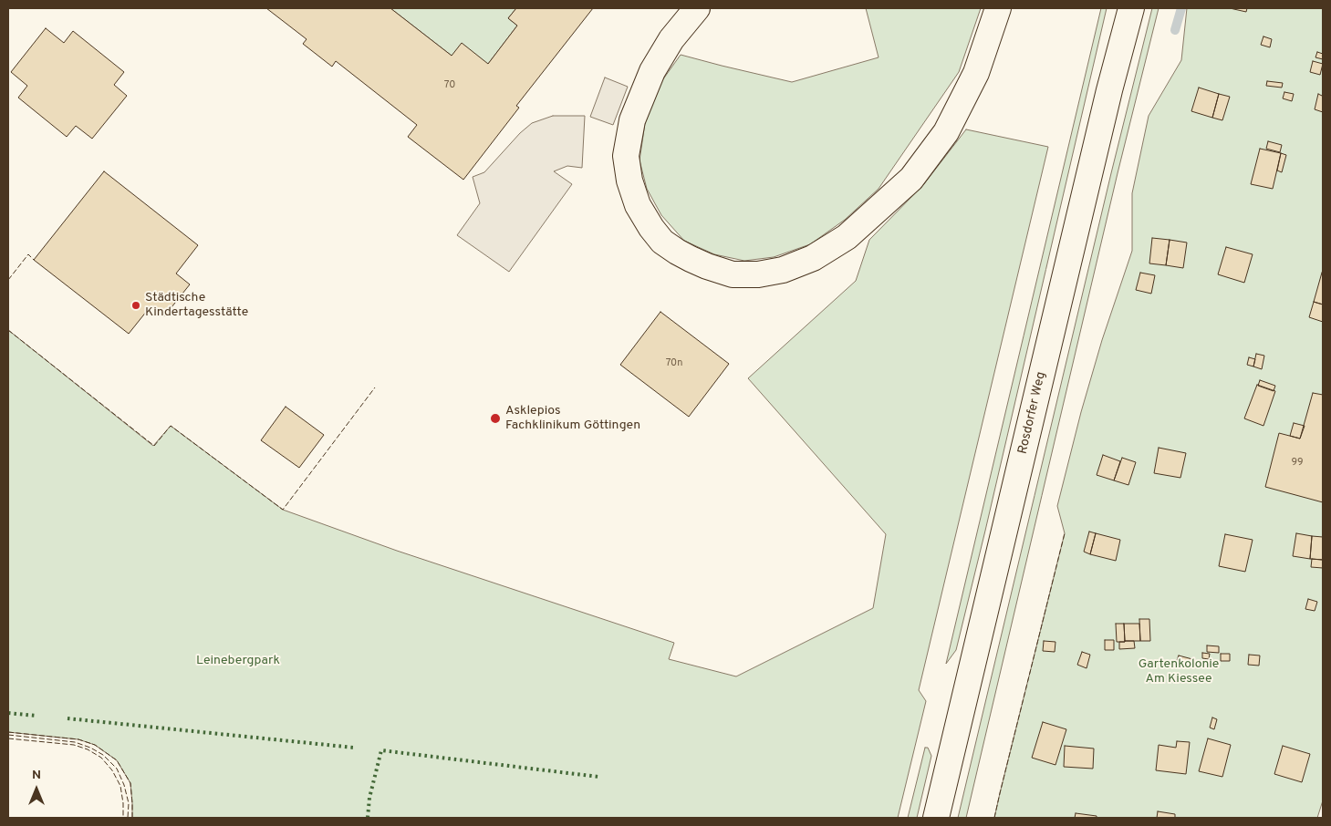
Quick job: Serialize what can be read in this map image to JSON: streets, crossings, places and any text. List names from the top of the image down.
{
  "streets": {
    "main road": ["Rosdorfer Weg"]
  },
  "parks": ["Leinebergpark", "Gartenkolonie Am Kiessee"],
  "places": ["Städtische Kindertagesstätte", "Asklepios Fachklinikum Göttingen"],
  "house_numbers": ["70", "70n", "99"],
  "north": "top"
}
